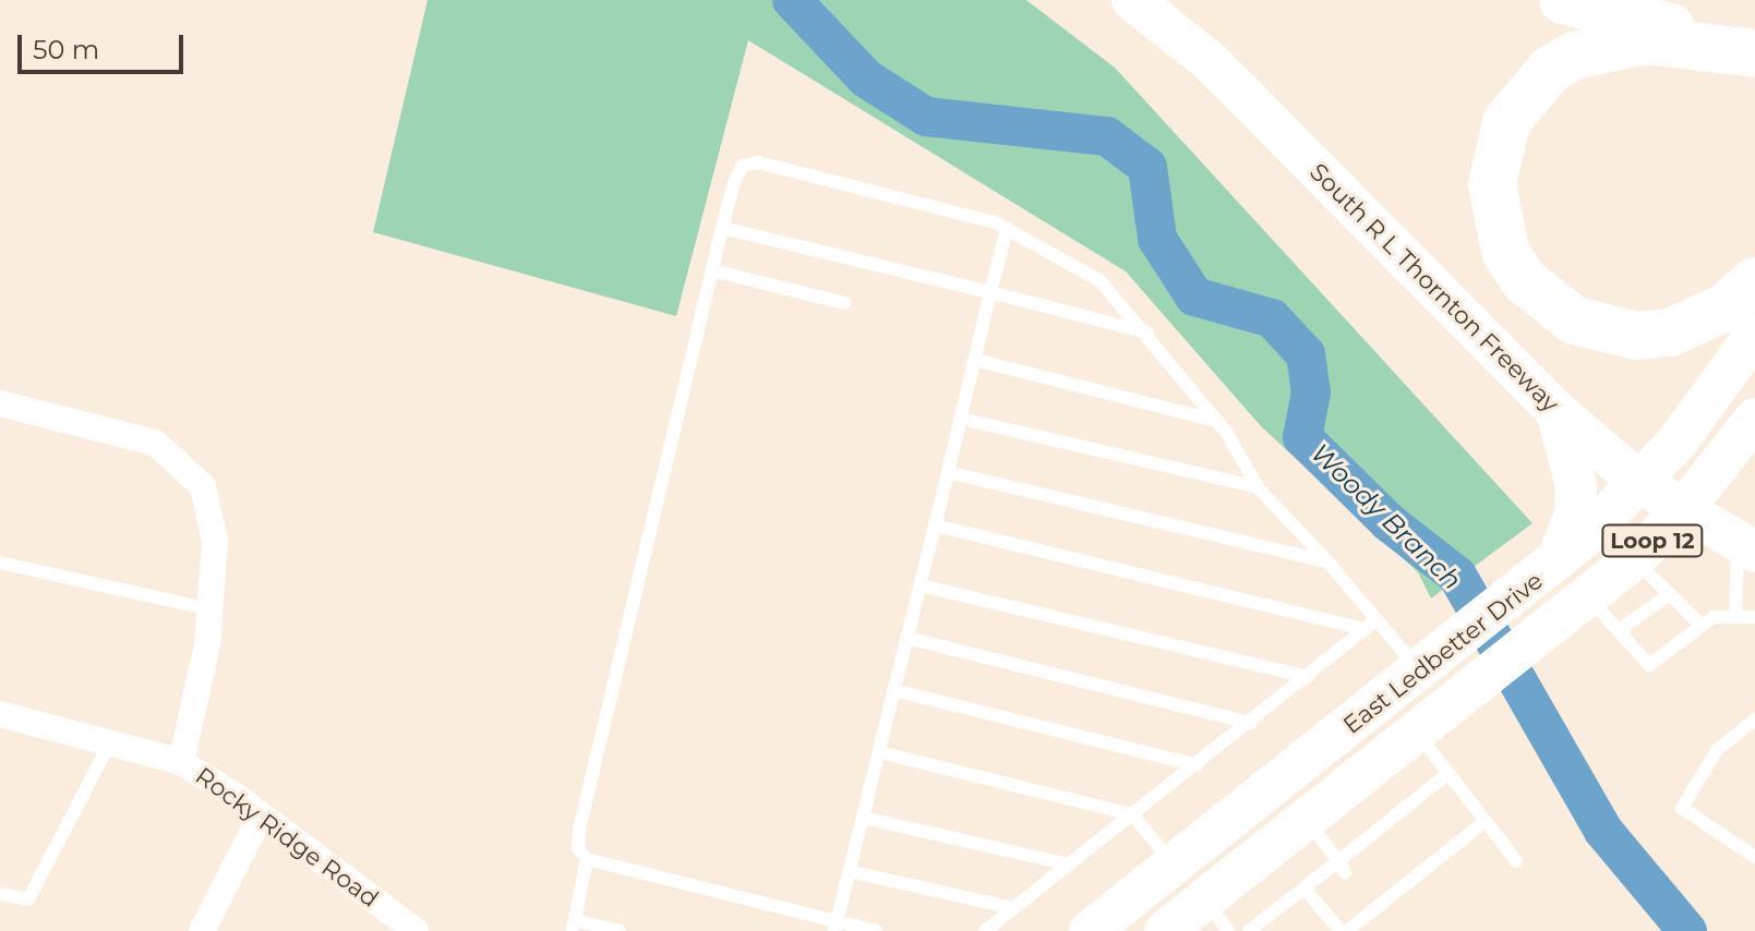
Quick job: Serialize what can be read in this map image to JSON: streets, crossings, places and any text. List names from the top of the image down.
{
  "streets": {
    "main road": ["South R L Thornton Freeway", "Loop 12", "East Ledbetter Drive"],
    "street": ["Rocky Ridge Road"]
  },
  "crossings": [
    ["South R L Thornton Freeway", "East Ledbetter Drive"]
  ],
  "water": ["Woody Branch"],
  "scale_bar": "50 m"
}
